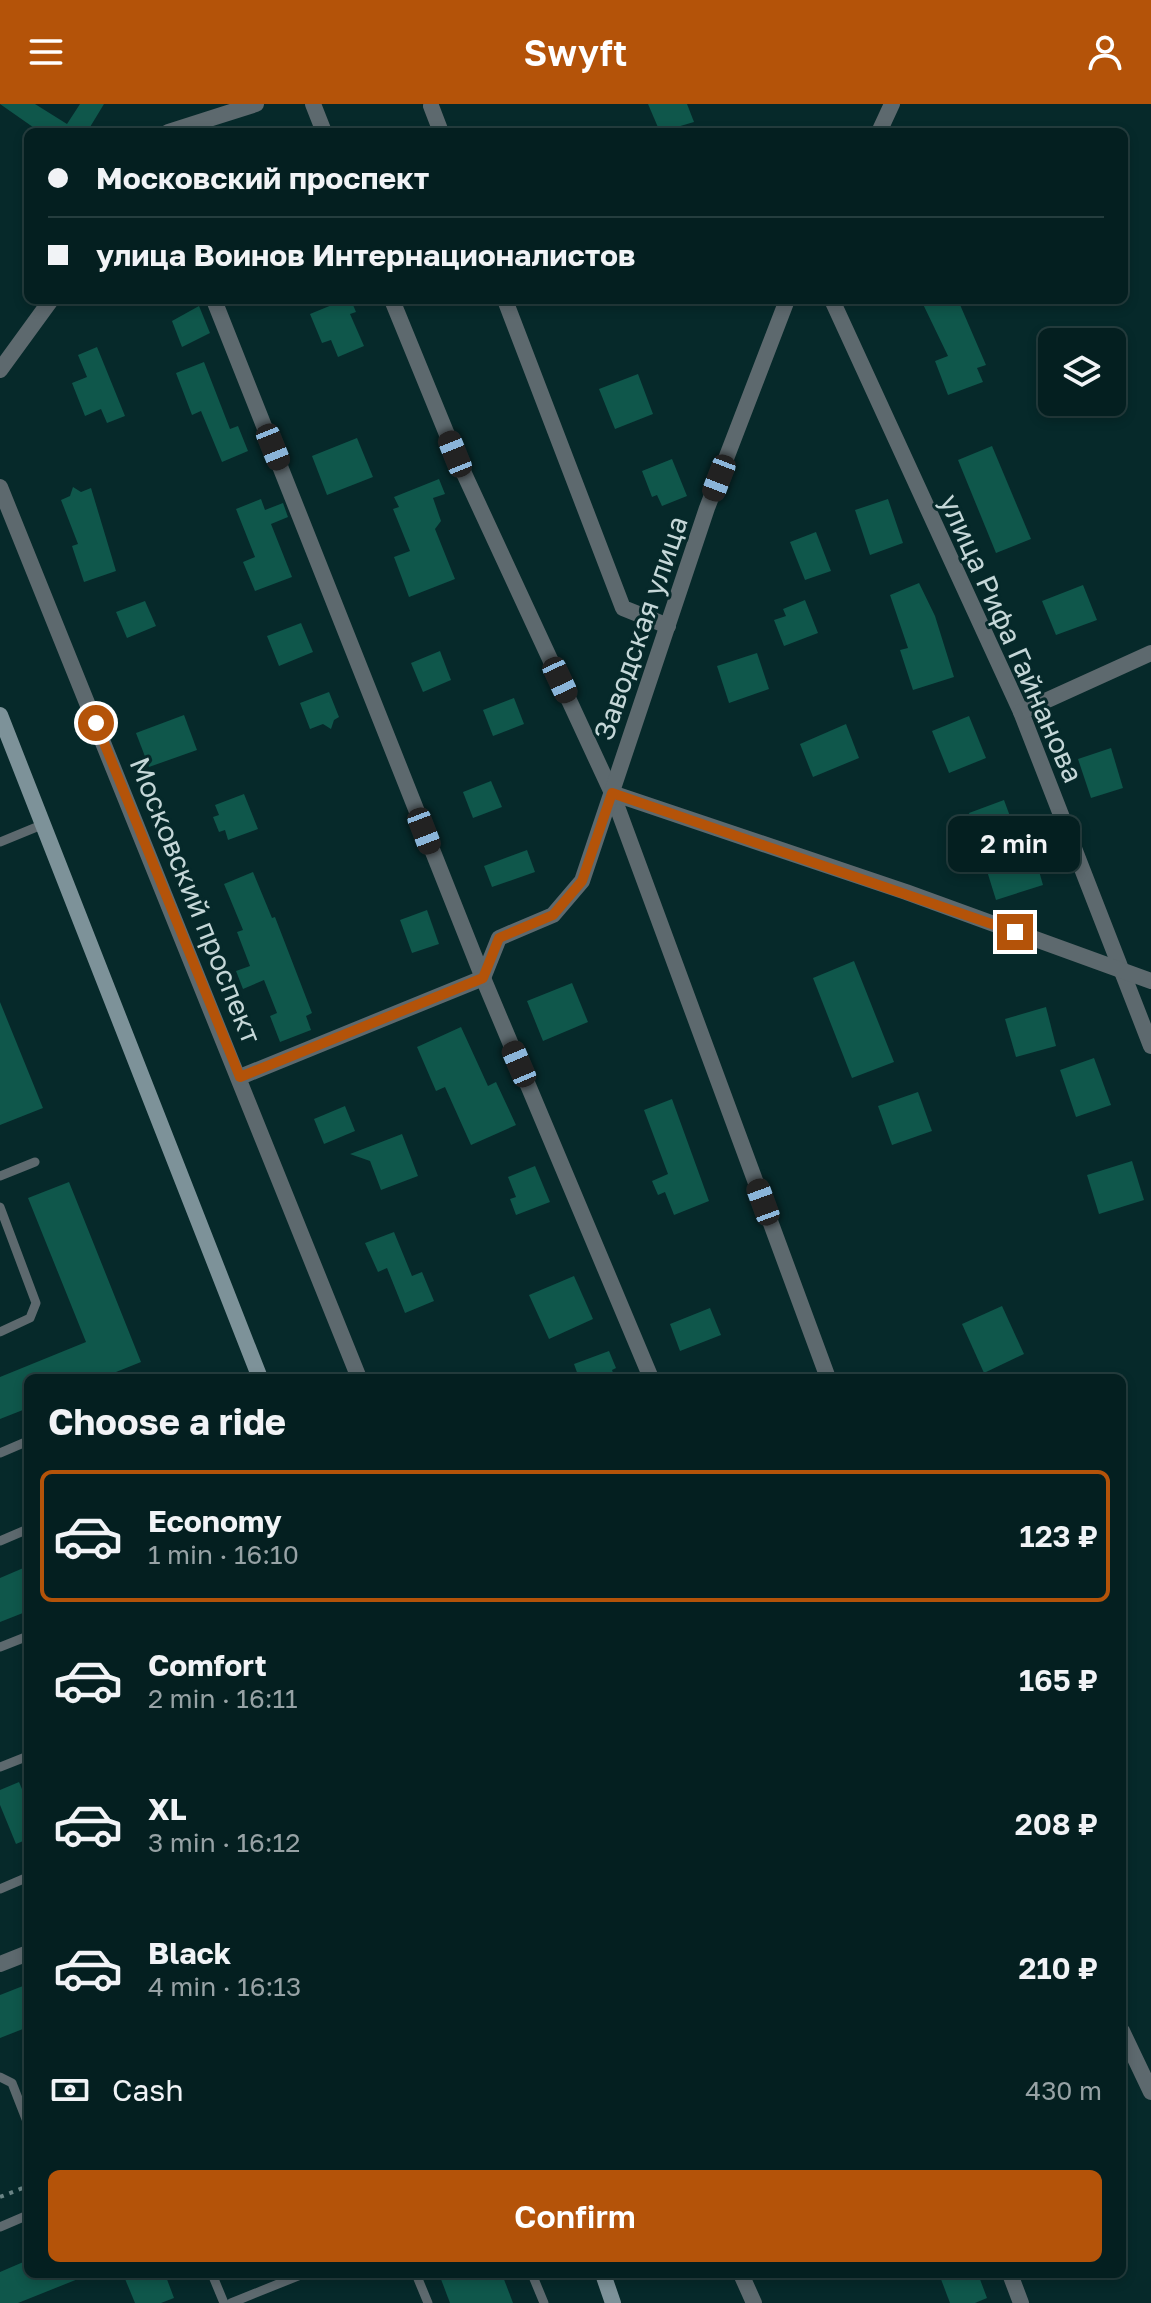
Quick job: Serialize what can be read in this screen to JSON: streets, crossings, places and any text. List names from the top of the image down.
{
  "streets": {
    "street": ["Заводская улица", "улица Рифа Гайнанова", "Московский проспект"]
  },
  "page": {
    "header": "Swyft",
    "banner": ["Московский проспект", "улица Воинов Интернационалистов"],
    "bubble": "2 min",
    "heading": "Choose a ride",
    "list": [
      {
        "name": "Economy",
        "note": "1 min · 16:10",
        "value": "123 ₽"
      },
      {
        "name": "Comfort",
        "note": "2 min · 16:11",
        "value": "165 ₽"
      },
      {
        "name": "XL",
        "note": "3 min · 16:12",
        "value": "208 ₽"
      },
      {
        "name": "Black",
        "note": "4 min · 16:13",
        "value": "210 ₽"
      }
    ],
    "pay": ["Cash", "430 m"],
    "buttons": "Confirm"
  }
}
